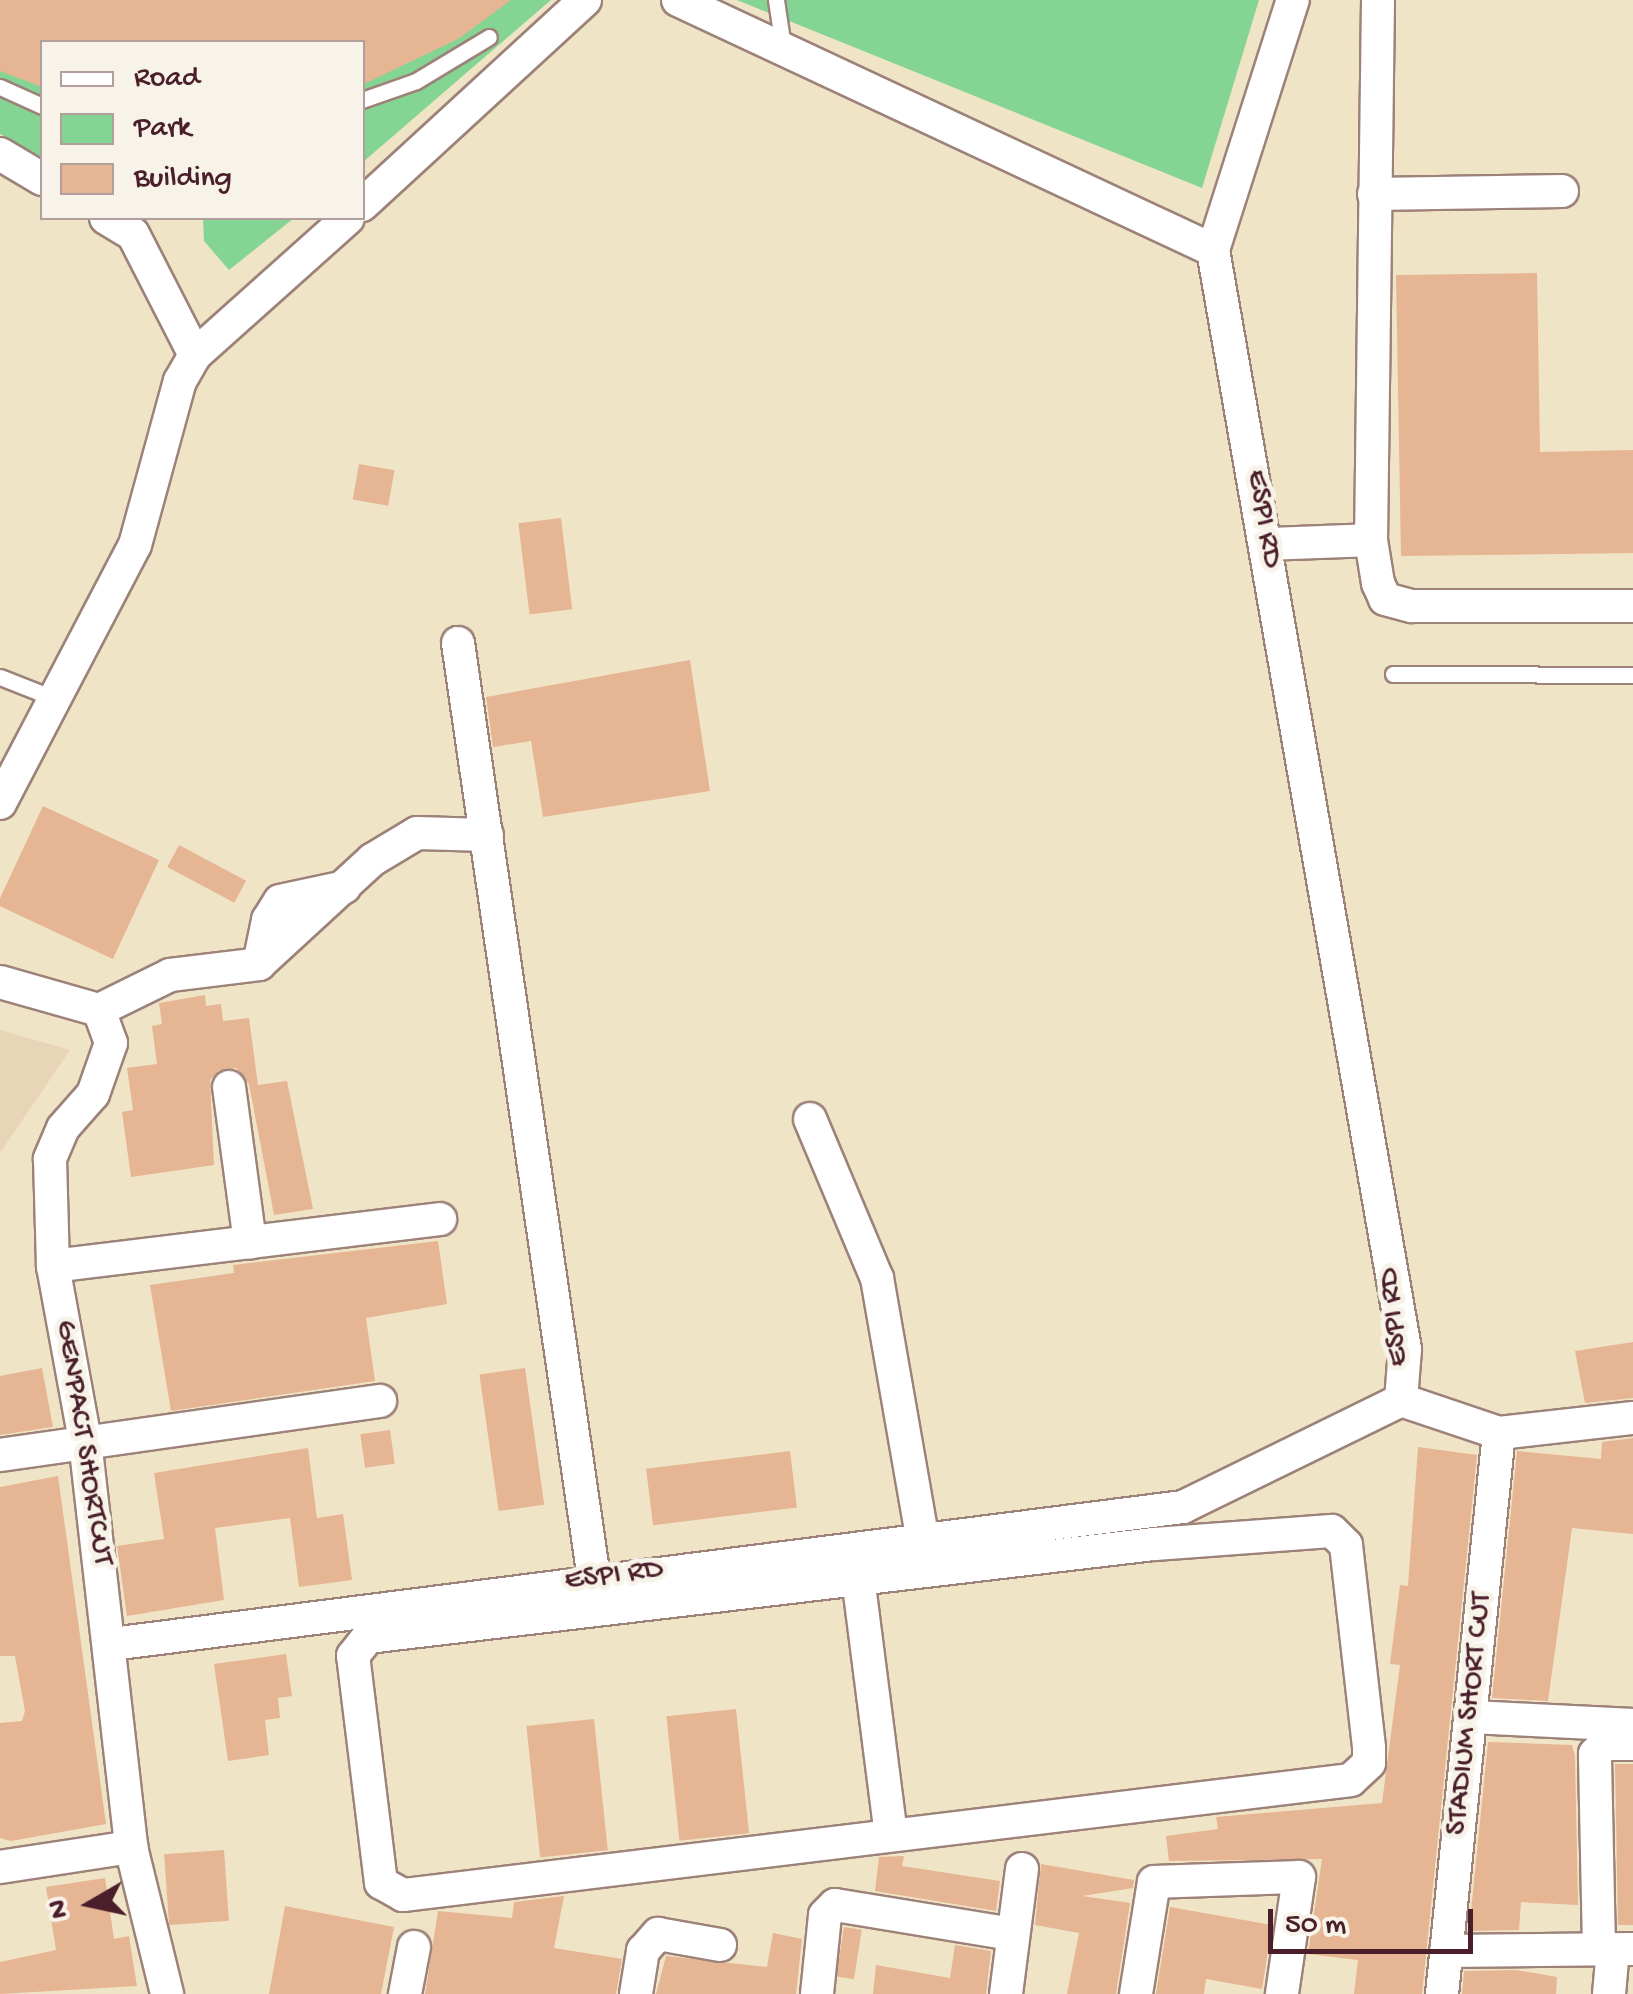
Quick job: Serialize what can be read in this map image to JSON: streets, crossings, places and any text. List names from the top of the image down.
{
  "streets": {
    "street": ["ESPI RD", "GENPACT SHORTCUT", "STADIUM SHORT CUT"]
  },
  "crossings": [
    ["ESPI RD", "GENPACT SHORTCUT"]
  ],
  "legend": ["Road", "Park", "Building"],
  "scale_bar": "50 m",
  "north": "left"
}
